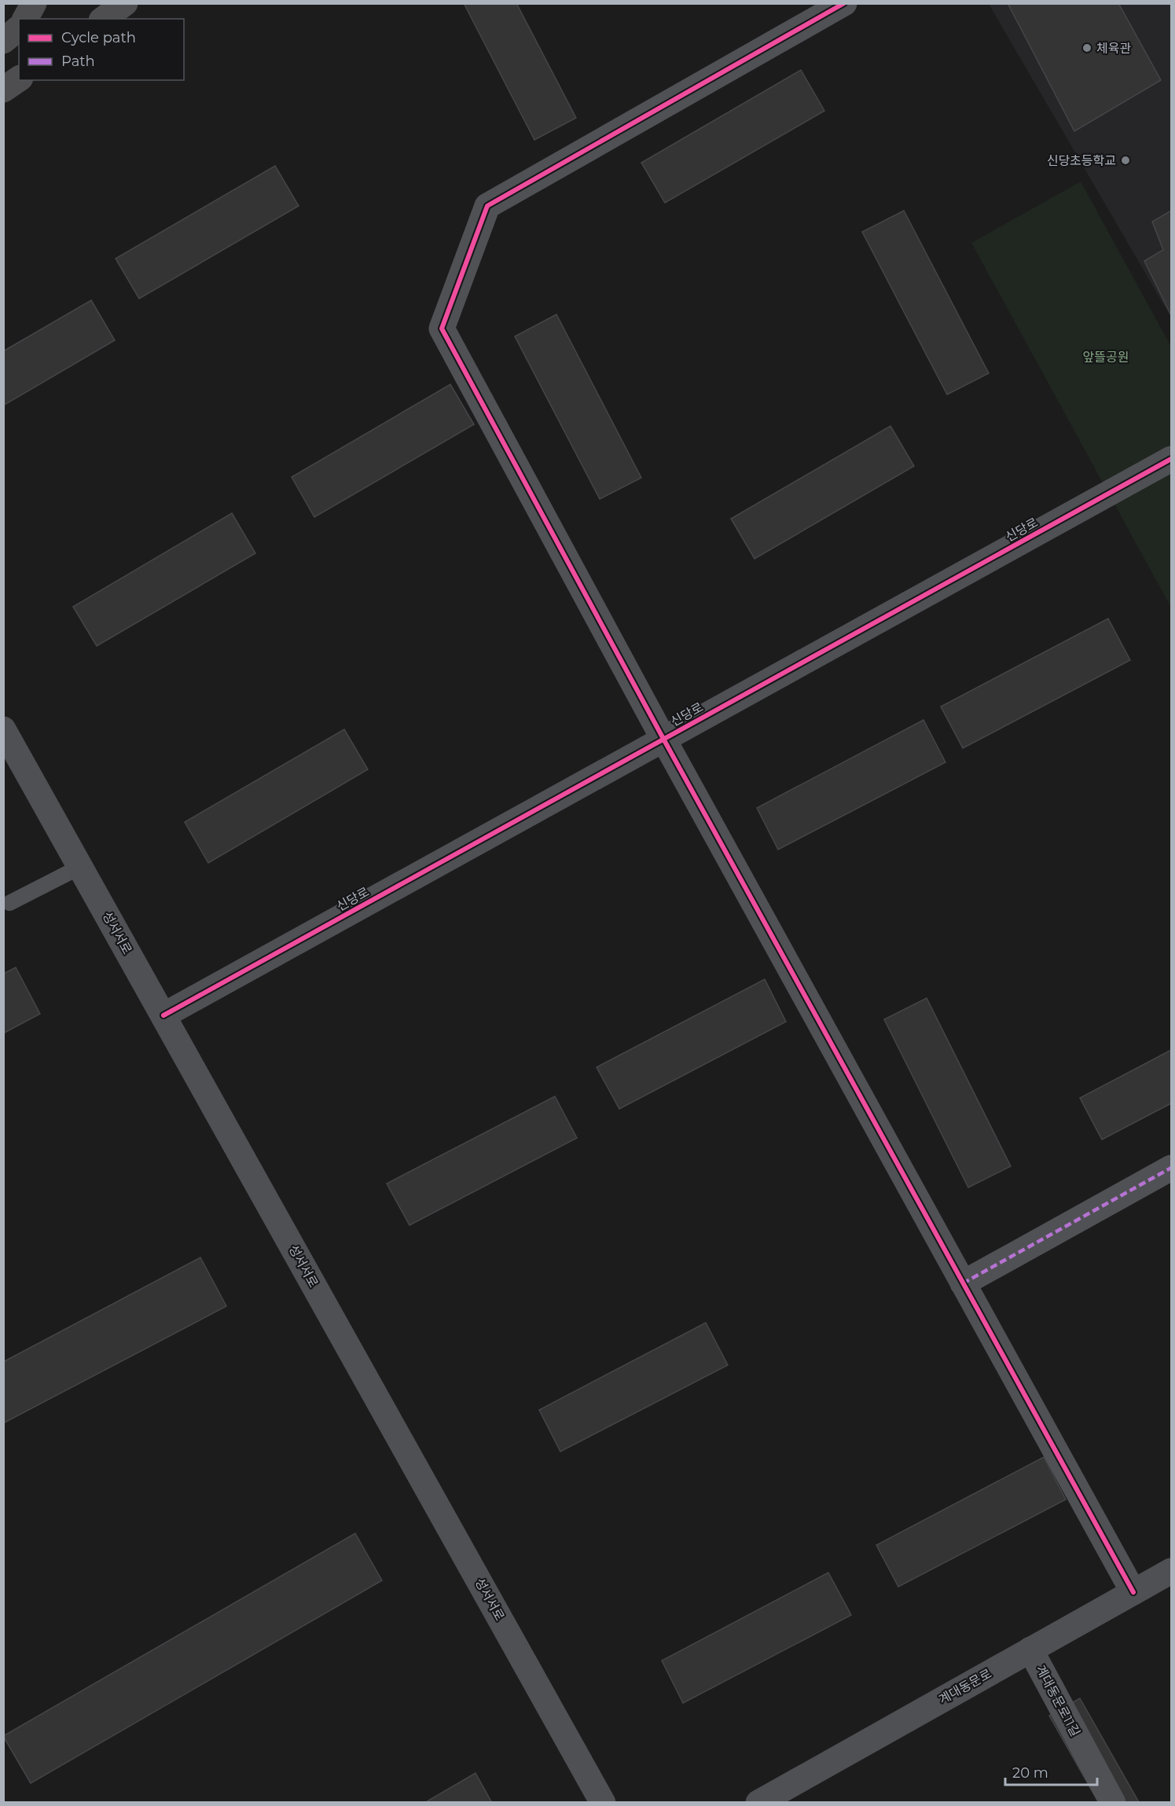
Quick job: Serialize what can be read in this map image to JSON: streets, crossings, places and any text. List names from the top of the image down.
{
  "streets": {
    "main road": ["신당로", "성서서로", "계대동문로"],
    "street": ["계대동문로11길"]
  },
  "crossings": [
    ["신당로", "성서서로"],
    ["계대동문로", "계대동문로11길"]
  ],
  "parks": ["앞뜰공원"],
  "places": ["체육관", "신당초등학교"],
  "legend": ["Cycle path", "Path"],
  "scale_bar": "20 m"
}
